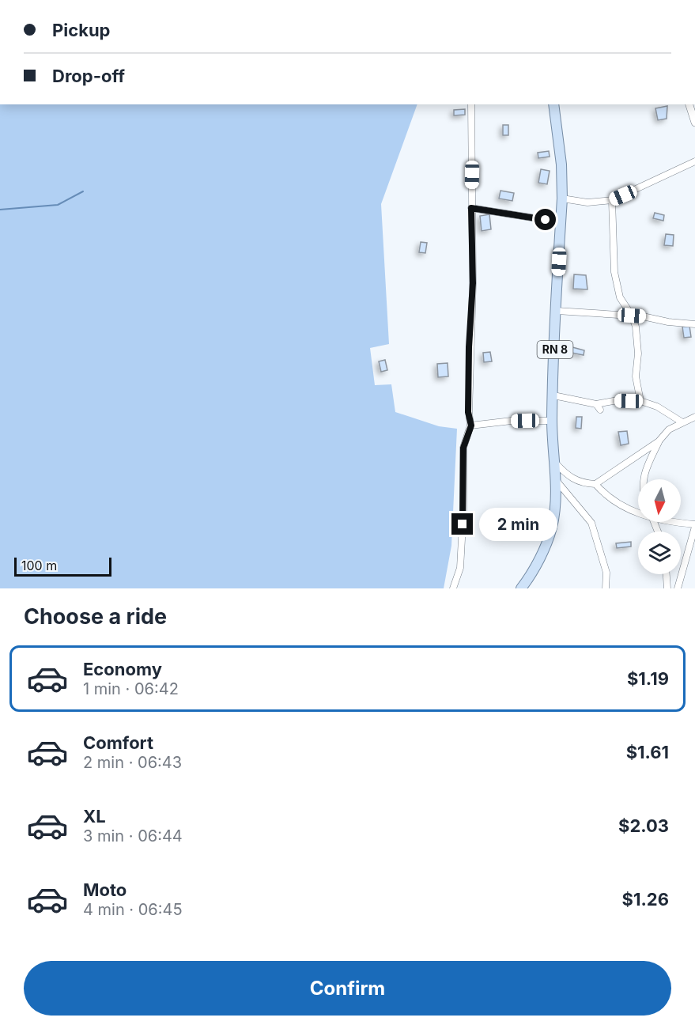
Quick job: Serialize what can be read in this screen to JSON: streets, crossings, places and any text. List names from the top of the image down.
{
  "streets": {
    "main road": ["RN 8"]
  },
  "scale_bar": "100 m",
  "north": "bottom",
  "page": {
    "banner": ["Pickup", "Drop-off"],
    "bubble": "2 min",
    "scale": "100 m",
    "heading": "Choose a ride",
    "list": [
      {
        "name": "Economy",
        "note": "1 min · 06:42",
        "value": "$1.19"
      },
      {
        "name": "Comfort",
        "note": "2 min · 06:43",
        "value": "$1.61"
      },
      {
        "name": "XL",
        "note": "3 min · 06:44",
        "value": "$2.03"
      },
      {
        "name": "Moto",
        "note": "4 min · 06:45",
        "value": "$1.26"
      }
    ],
    "buttons": "Confirm"
  }
}
